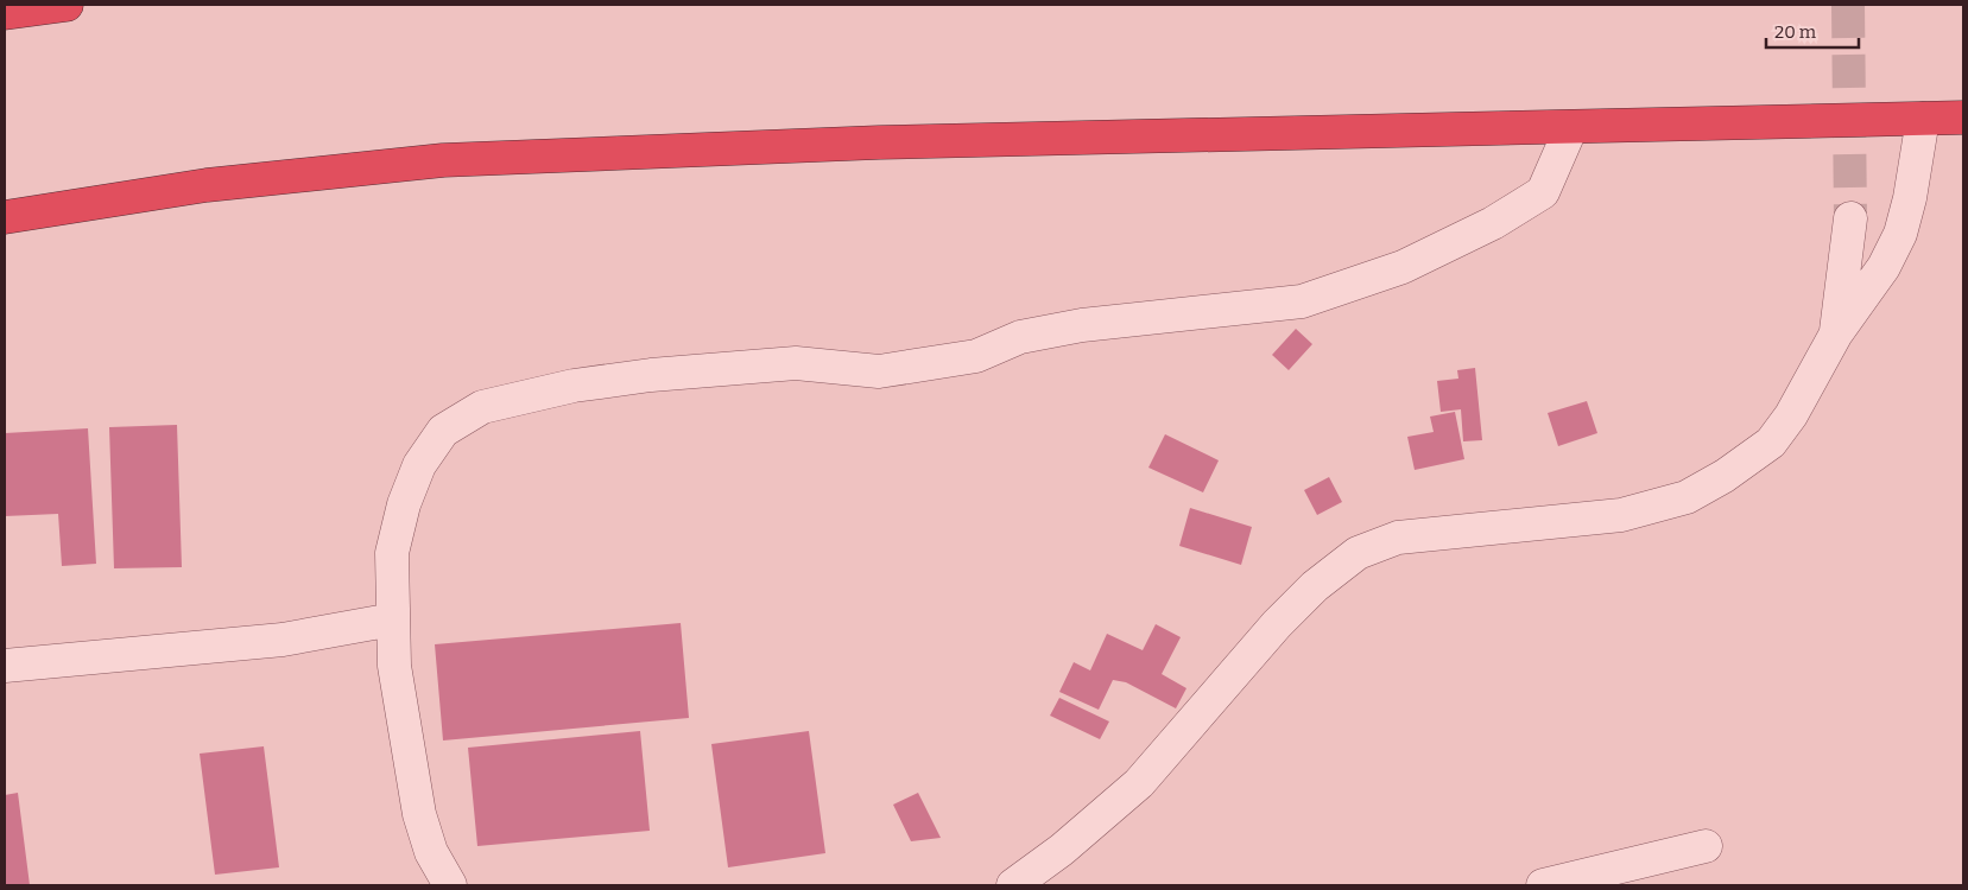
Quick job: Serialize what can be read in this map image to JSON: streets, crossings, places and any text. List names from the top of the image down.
{
  "scale_bar": "20 m"
}
